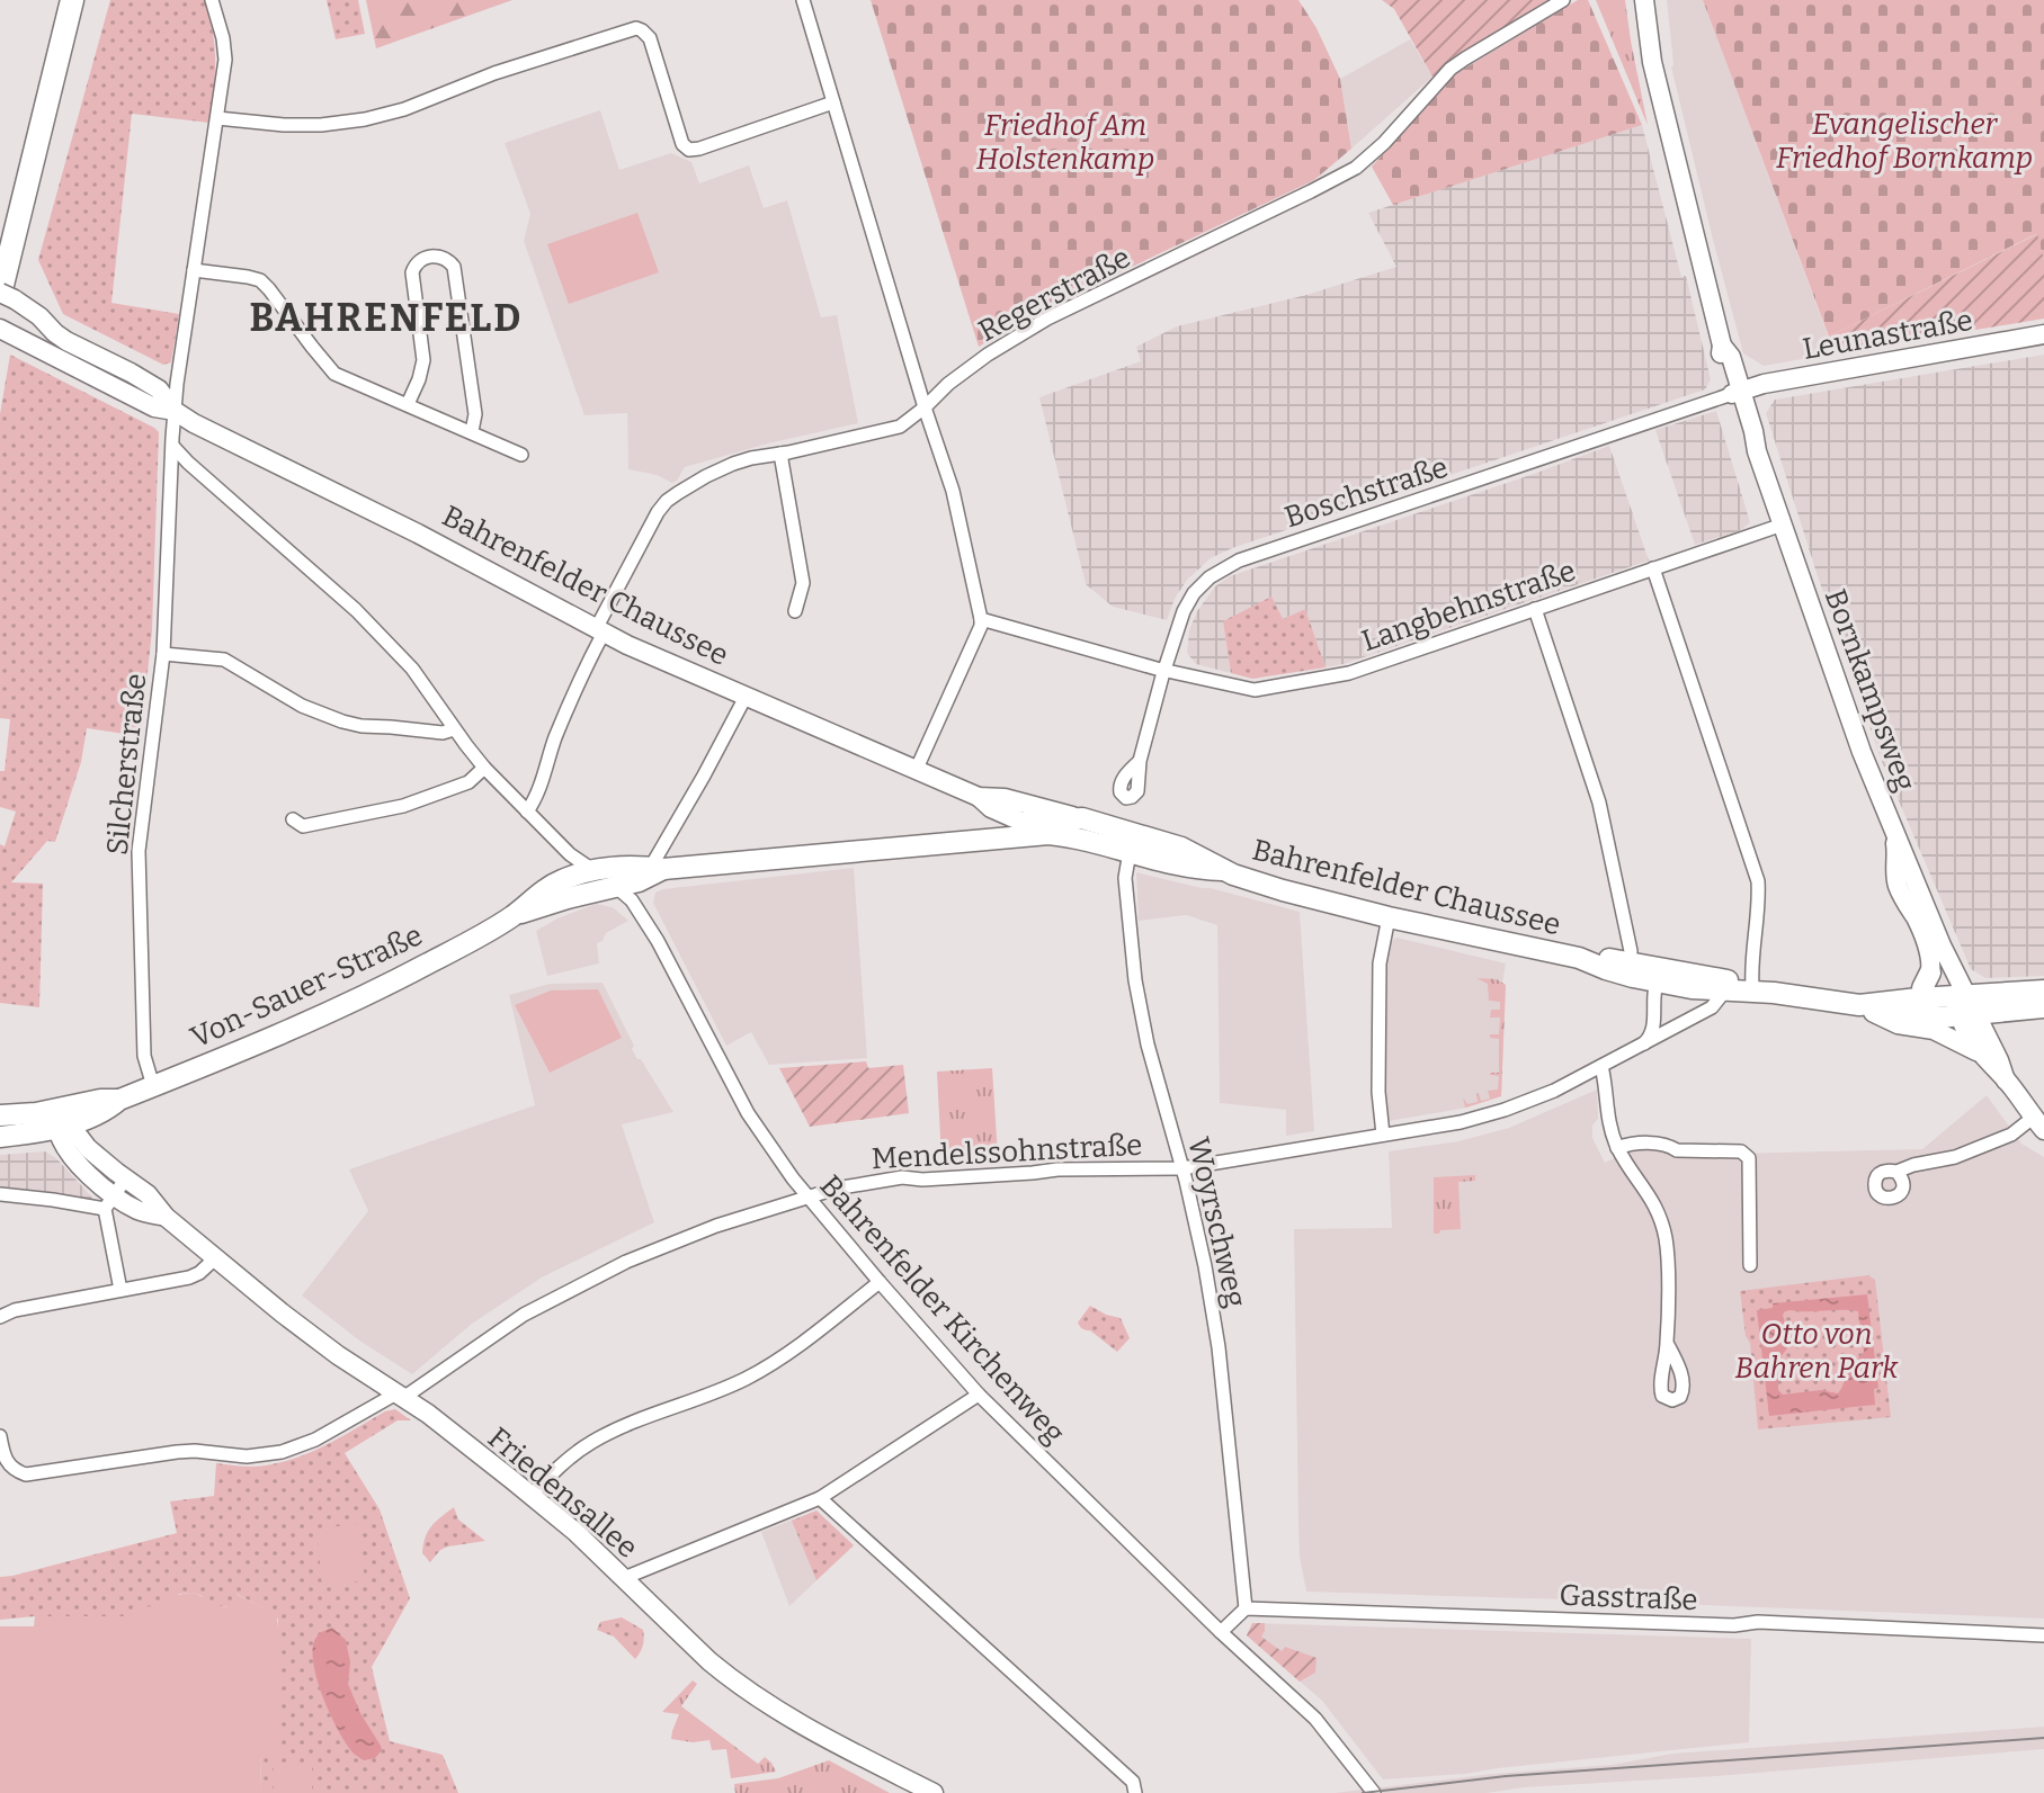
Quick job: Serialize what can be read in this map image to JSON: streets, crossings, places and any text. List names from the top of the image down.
{
  "streets": {
    "main road": [
      "Leunastraße",
      "Bahrenfelder Chaussee",
      "Bornkampsweg",
      "Von-Sauer-Straße",
      "Friedensallee"
    ],
    "street": [
      "Regerstraße",
      "Boschstraße",
      "Langbehnstraße",
      "Silcherstraße",
      "Mendelssohnstraße",
      "Woyrschweg",
      "Bahrenfelder Kirchenweg",
      "Gasstraße"
    ]
  },
  "crossings": [
    ["Regerstraße", "Bahrenfelder Chaussee"],
    ["Leunastraße", "Boschstraße"],
    ["Leunastraße", "Bornkampsweg"],
    ["Boschstraße", "Langbehnstraße"],
    ["Boschstraße", "Bornkampsweg"],
    ["Bahrenfelder Chaussee", "Bornkampsweg"],
    ["Bahrenfelder Chaussee", "Silcherstraße"],
    ["Bahrenfelder Chaussee", "Von-Sauer-Straße"],
    ["Bahrenfelder Chaussee", "Mendelssohnstraße"],
    ["Bahrenfelder Chaussee", "Woyrschweg"],
    ["Langbehnstraße", "Bornkampsweg"],
    ["Silcherstraße", "Von-Sauer-Straße"],
    ["Von-Sauer-Straße", "Bahrenfelder Kirchenweg"],
    ["Von-Sauer-Straße", "Friedensallee"],
    ["Mendelssohnstraße", "Woyrschweg"],
    ["Mendelssohnstraße", "Bahrenfelder Kirchenweg"],
    ["Mendelssohnstraße", "Friedensallee"],
    ["Woyrschweg", "Gasstraße"]
  ],
  "districts": ["BAHRENFELD"],
  "parks": ["Evangelischer Friedhof Bornkamp", "Friedhof Am Holstenkamp", "Otto von Bahren Park"]
}
